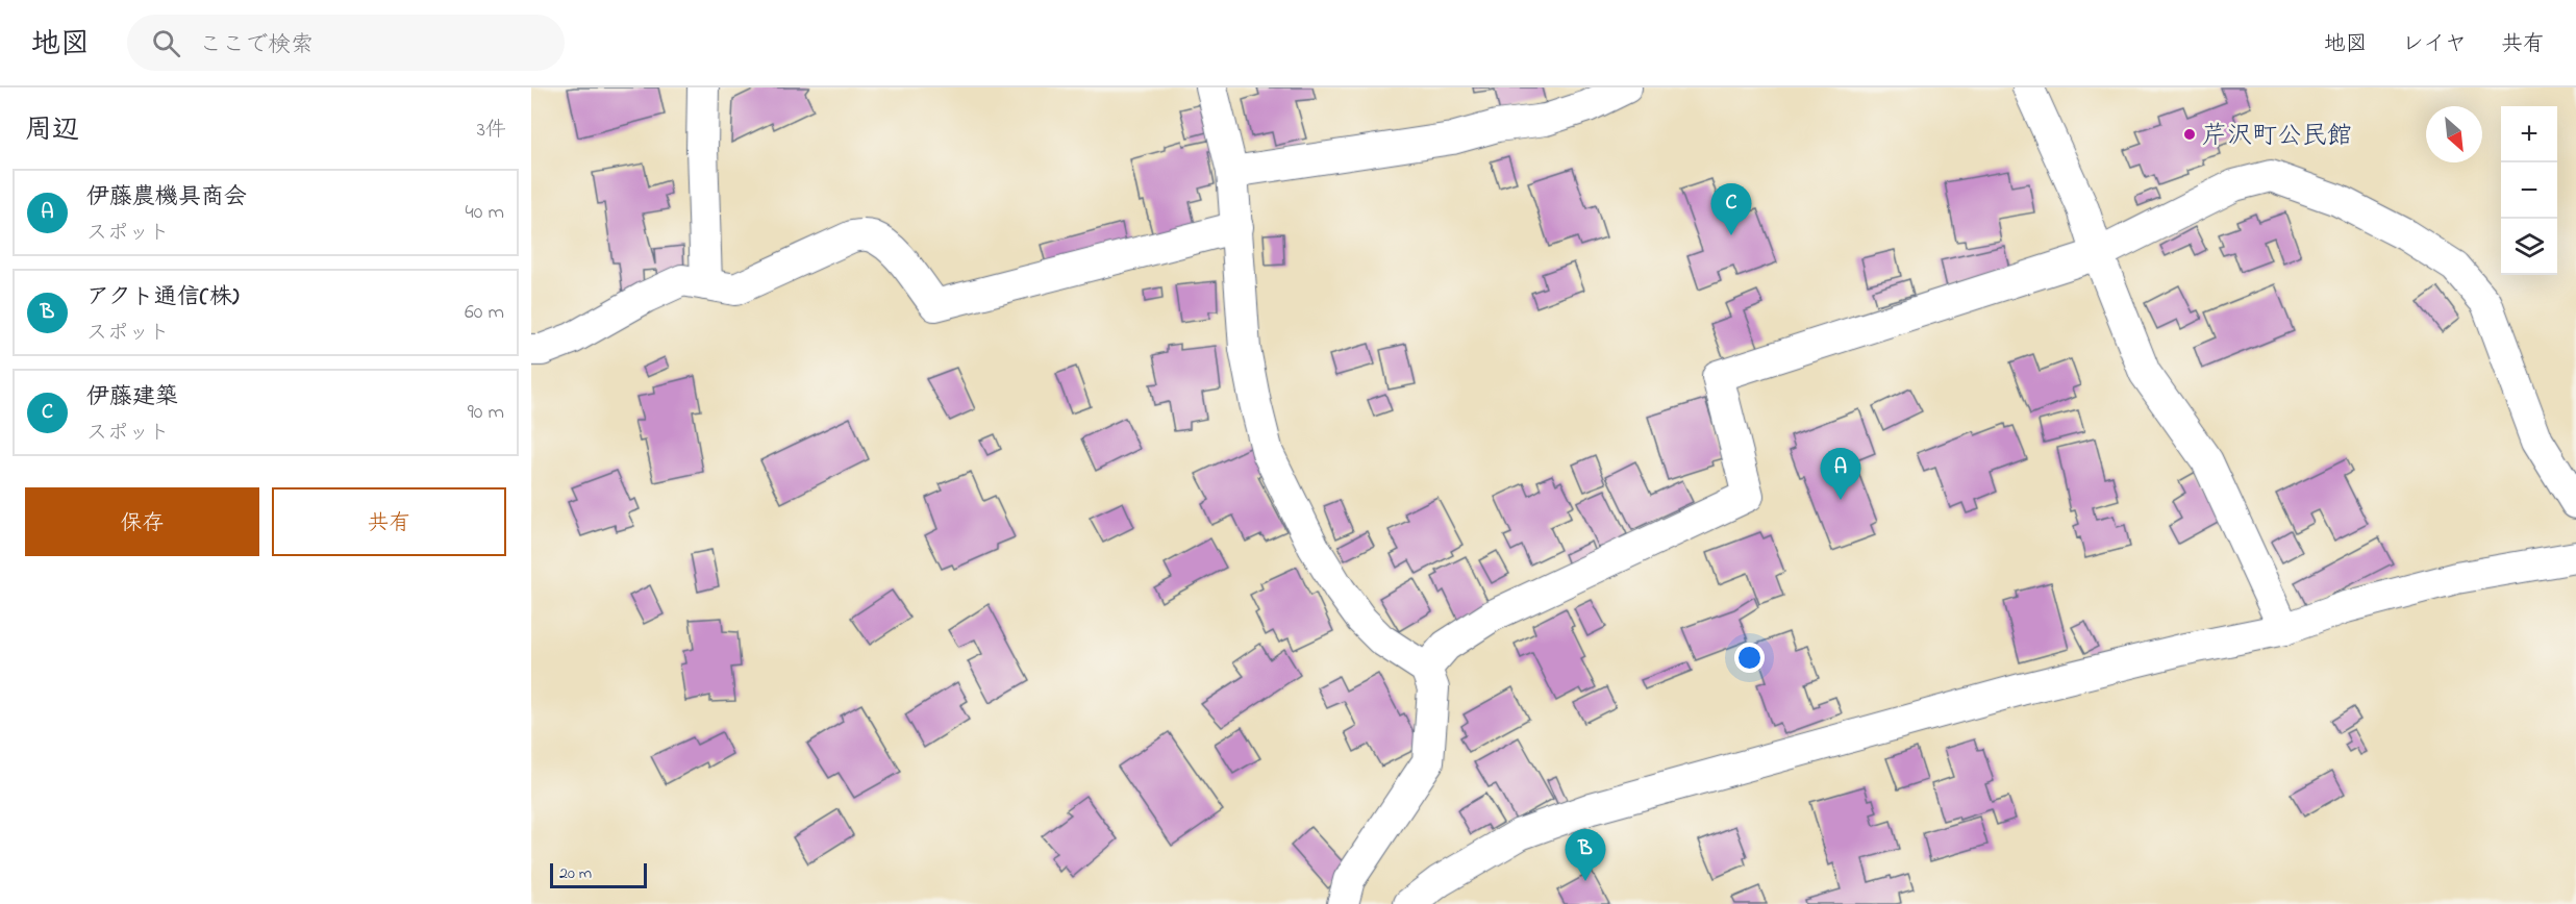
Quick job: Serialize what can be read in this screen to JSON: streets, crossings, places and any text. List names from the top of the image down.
{
  "places": ["芹沢町公民館"],
  "scale_bar": "20 m",
  "north": "bottom right",
  "page": {
    "header": "地図",
    "search": "ここで検索",
    "nav": ["地図", "レイヤ", "共有"],
    "heading": ["周辺", "3件"],
    "map_buttons": ["+", "−"],
    "list": [
      {
        "mark": "A",
        "name": "伊藤農機具商会",
        "note": "スポット",
        "value": "40 m"
      },
      {
        "mark": "B",
        "name": "アクト通信(株)",
        "note": "スポット",
        "value": "60 m"
      },
      {
        "mark": "C",
        "name": "伊藤建築",
        "note": "スポット",
        "value": "90 m"
      }
    ],
    "pins": ["C", "A", "B"],
    "buttons": ["保存", "共有"],
    "scale": "20 m"
  }
}
